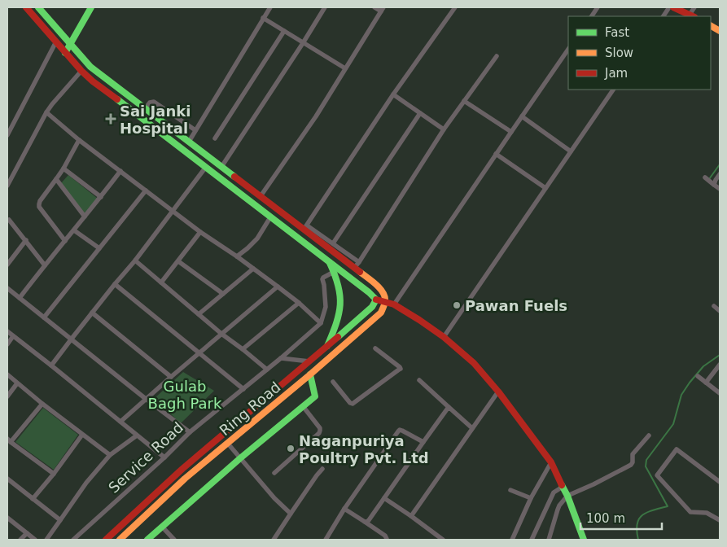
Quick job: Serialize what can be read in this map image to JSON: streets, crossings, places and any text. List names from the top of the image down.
{
  "streets": {
    "main road": ["Ring Road"],
    "street": ["Service Road"]
  },
  "parks": ["Gulab Bagh Park"],
  "places": {
    "health": ["Sai Janki Hospital"],
    "other": ["Pawan Fuels", "Naganpuriya Poultry Pvt. Ltd"]
  },
  "legend": ["Fast", "Slow", "Jam"],
  "scale_bar": "100 m"
}
